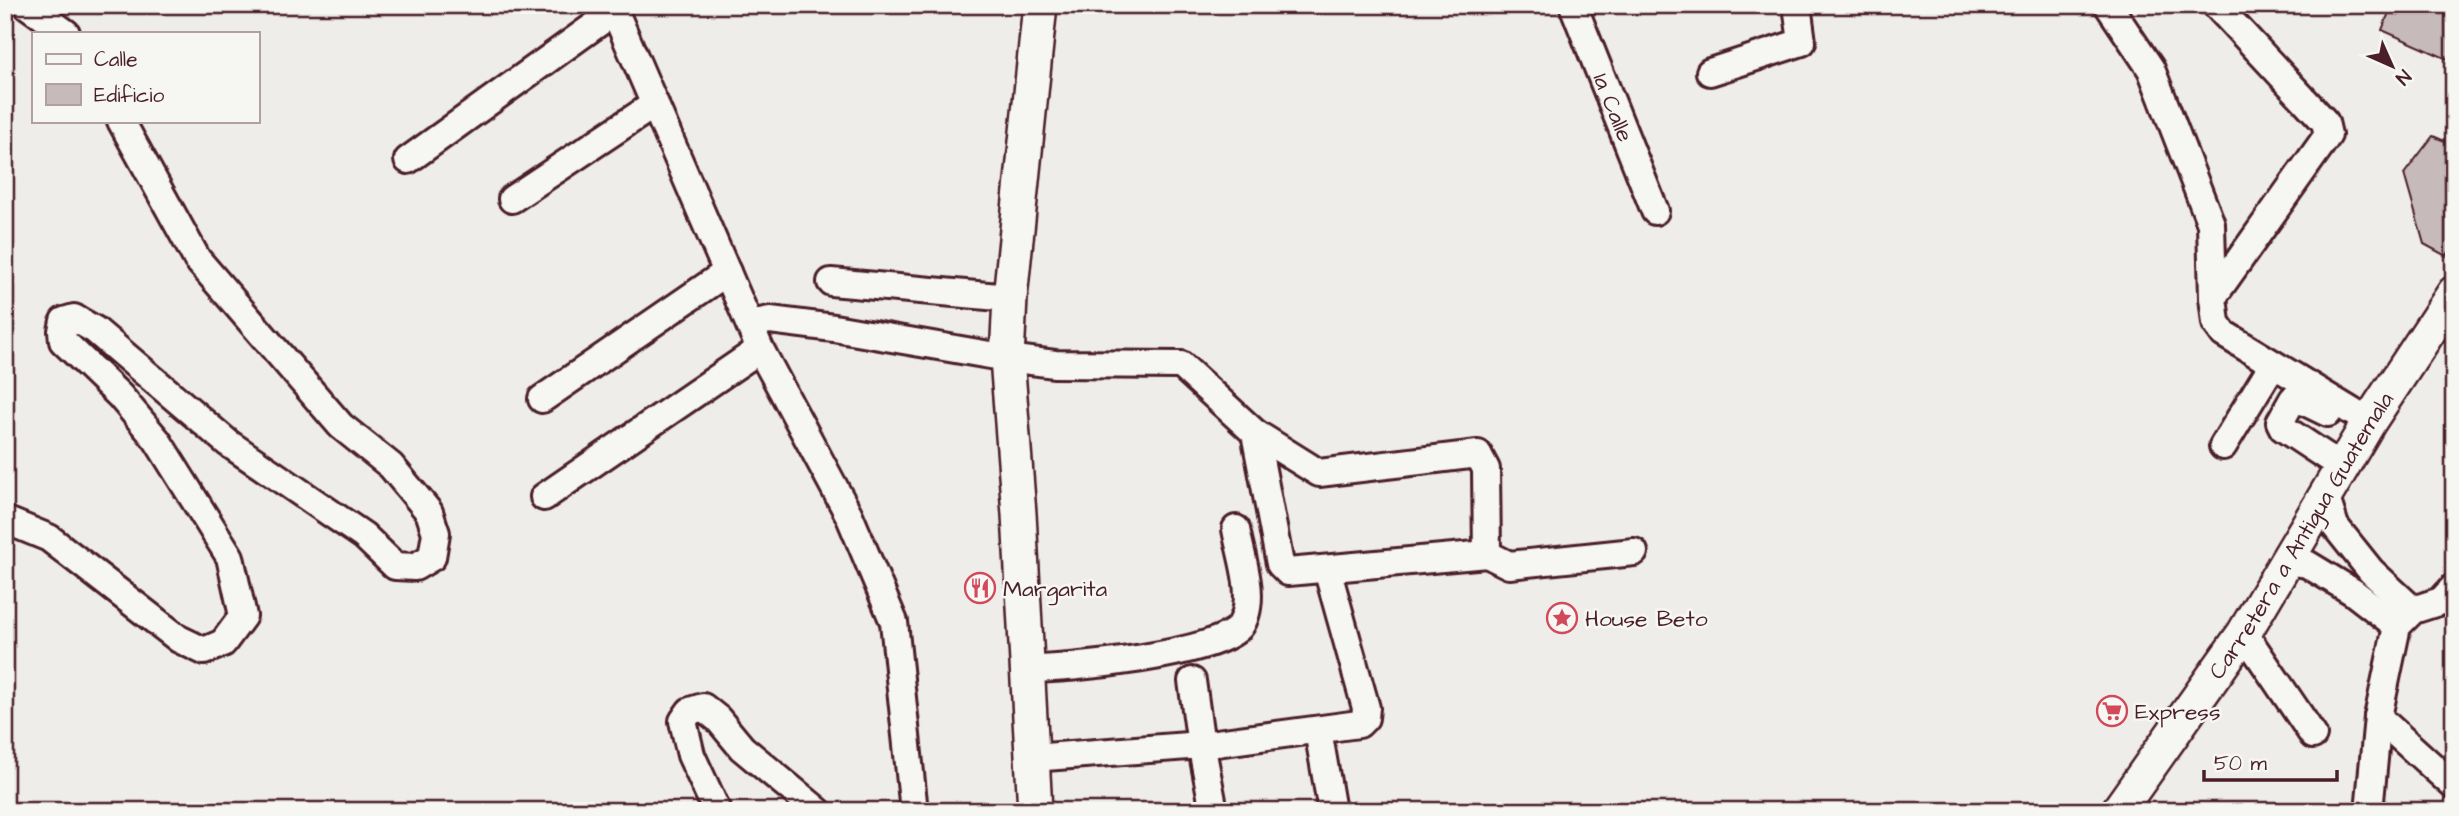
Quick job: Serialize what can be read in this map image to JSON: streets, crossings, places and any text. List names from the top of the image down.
{
  "streets": {
    "main road": ["Carretera a Antigua Guatemala"],
    "street": ["1a Calle"]
  },
  "places": {
    "restaurant": ["Margarita"],
    "place": ["House Beto"],
    "supermarket": ["Express"]
  },
  "legend": ["Calle", "Edificio"],
  "scale_bar": "50 m",
  "north": "bottom right"
}
